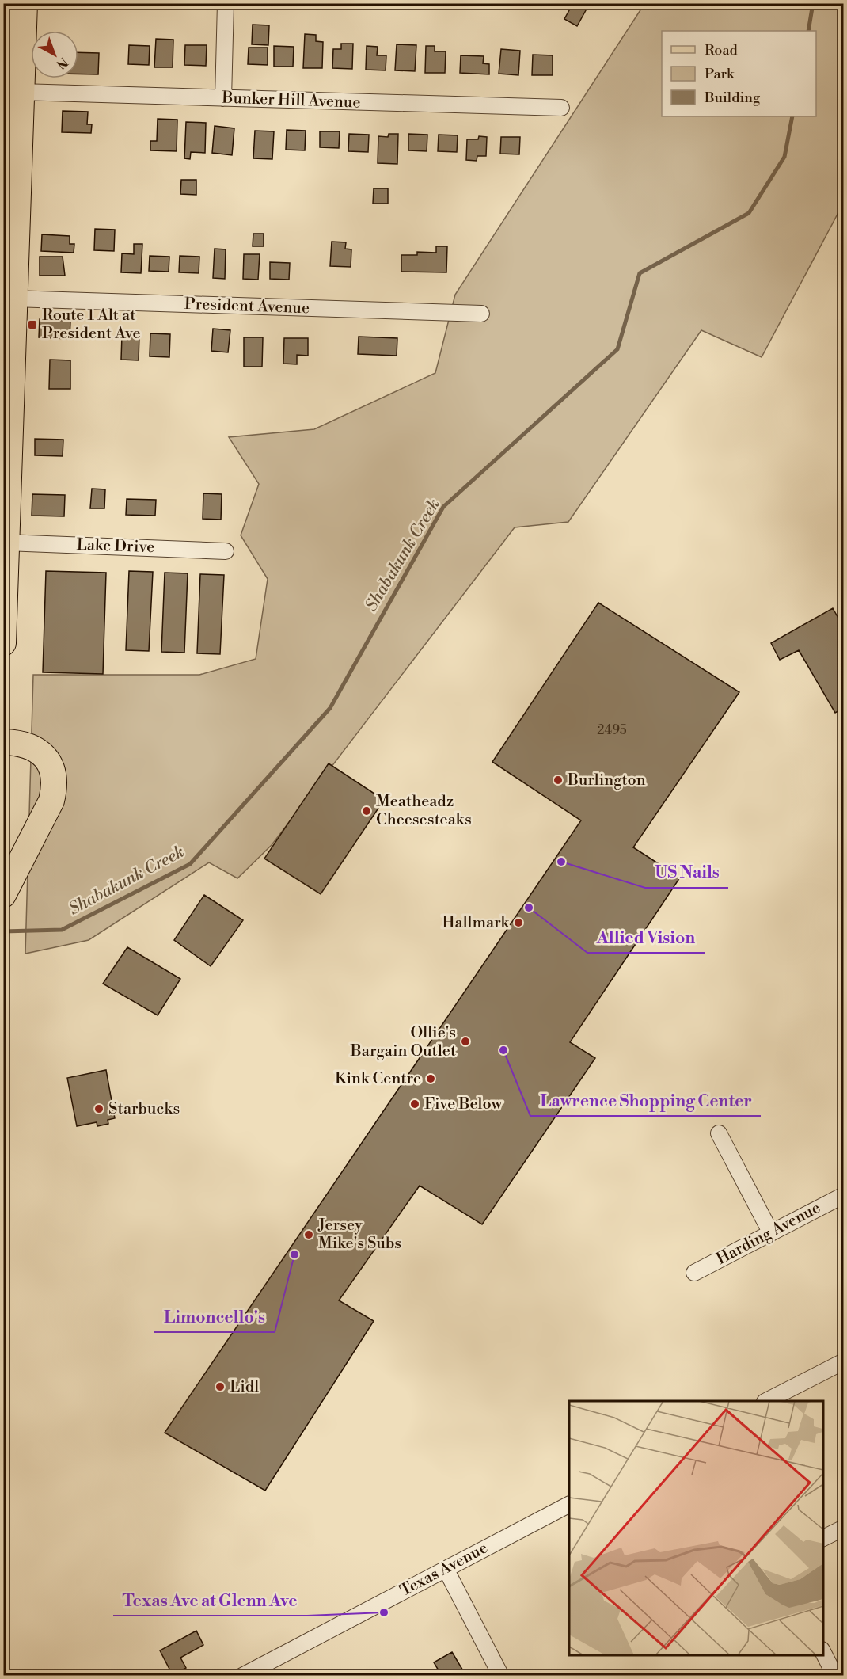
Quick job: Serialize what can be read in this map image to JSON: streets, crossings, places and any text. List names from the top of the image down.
{
  "streets": {
    "street": [
      "Bunker Hill Avenue",
      "President Avenue",
      "Lake Drive",
      "Harding Avenue",
      "Texas Avenue"
    ]
  },
  "water": ["Shabakunk Creek"],
  "places": {
    "transit": ["Route 1 Alt at President Ave"],
    "other": [
      "Burlington",
      "Meatheadz Cheesesteaks",
      "US Nails",
      "Allied Vision",
      "Hallmark",
      "Ollie's Bargain Outlet",
      "Lawrence Shopping Center",
      "Kink Centre",
      "Five Below",
      "Starbucks",
      "Jersey Mike's Subs",
      "Limoncello's",
      "Lidl",
      "Texas Ave at Glenn Ave"
    ]
  },
  "house_numbers": ["2495"],
  "legend": ["Road", "Park", "Building"],
  "north": "bottom right"
}
